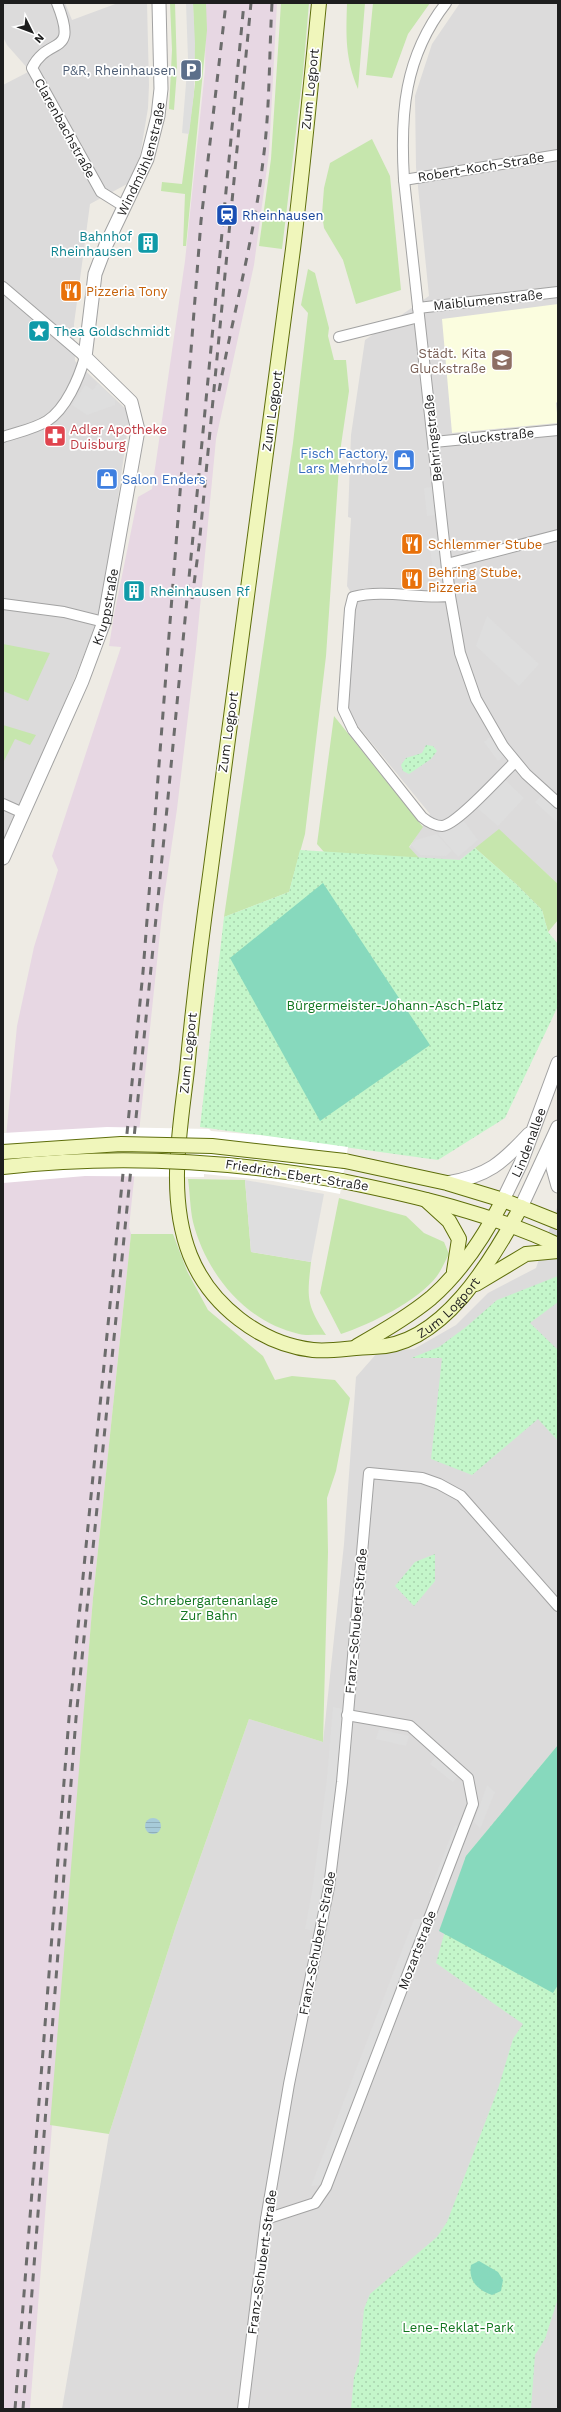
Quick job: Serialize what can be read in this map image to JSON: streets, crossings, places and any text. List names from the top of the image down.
{
  "streets": {
    "main road": ["Zum Logport", "Lindenallee", "Friedrich-Ebert-Straße"],
    "street": [
      "Clarenbachstraße",
      "Windmühlenstraße",
      "Robert-Koch-Straße",
      "Maiblumenstraße",
      "Gluckstraße",
      "Behringstraße",
      "Kruppstraße",
      "Franz-Schubert-Straße",
      "Mozartstraße"
    ]
  },
  "crossings": [
    ["Zum Logport", "Lindenallee"],
    ["Zum Logport", "Friedrich-Ebert-Straße"],
    ["Clarenbachstraße", "Windmühlenstraße"],
    ["Windmühlenstraße", "Kruppstraße"],
    ["Robert-Koch-Straße", "Behringstraße"],
    ["Maiblumenstraße", "Behringstraße"],
    ["Gluckstraße", "Behringstraße"],
    ["Lindenallee", "Friedrich-Ebert-Straße"],
    ["Franz-Schubert-Straße", "Mozartstraße"]
  ],
  "parks": ["Bürgermeister-Johann-Asch-Platz", "Schrebergartenanlage Zur Bahn", "Lene-Reklat-Park"],
  "places": {
    "parking": ["P&R, Rheinhausen"],
    "station": ["Rheinhausen"],
    "building": ["Bahnhof Rheinhausen", "Rheinhausen Rf"],
    "restaurant": ["Pizzeria Tony", "Schlemmer Stube", "Behring Stube, Pizzeria"],
    "place": ["Thea Goldschmidt"],
    "school or university": ["Städt. Kita Gluckstraße"],
    "pharmacy": ["Adler Apotheke Duisburg"],
    "shop": ["Fisch Factory, Lars Mehrholz", "Salon Enders"]
  },
  "north": "bottom right"
}
